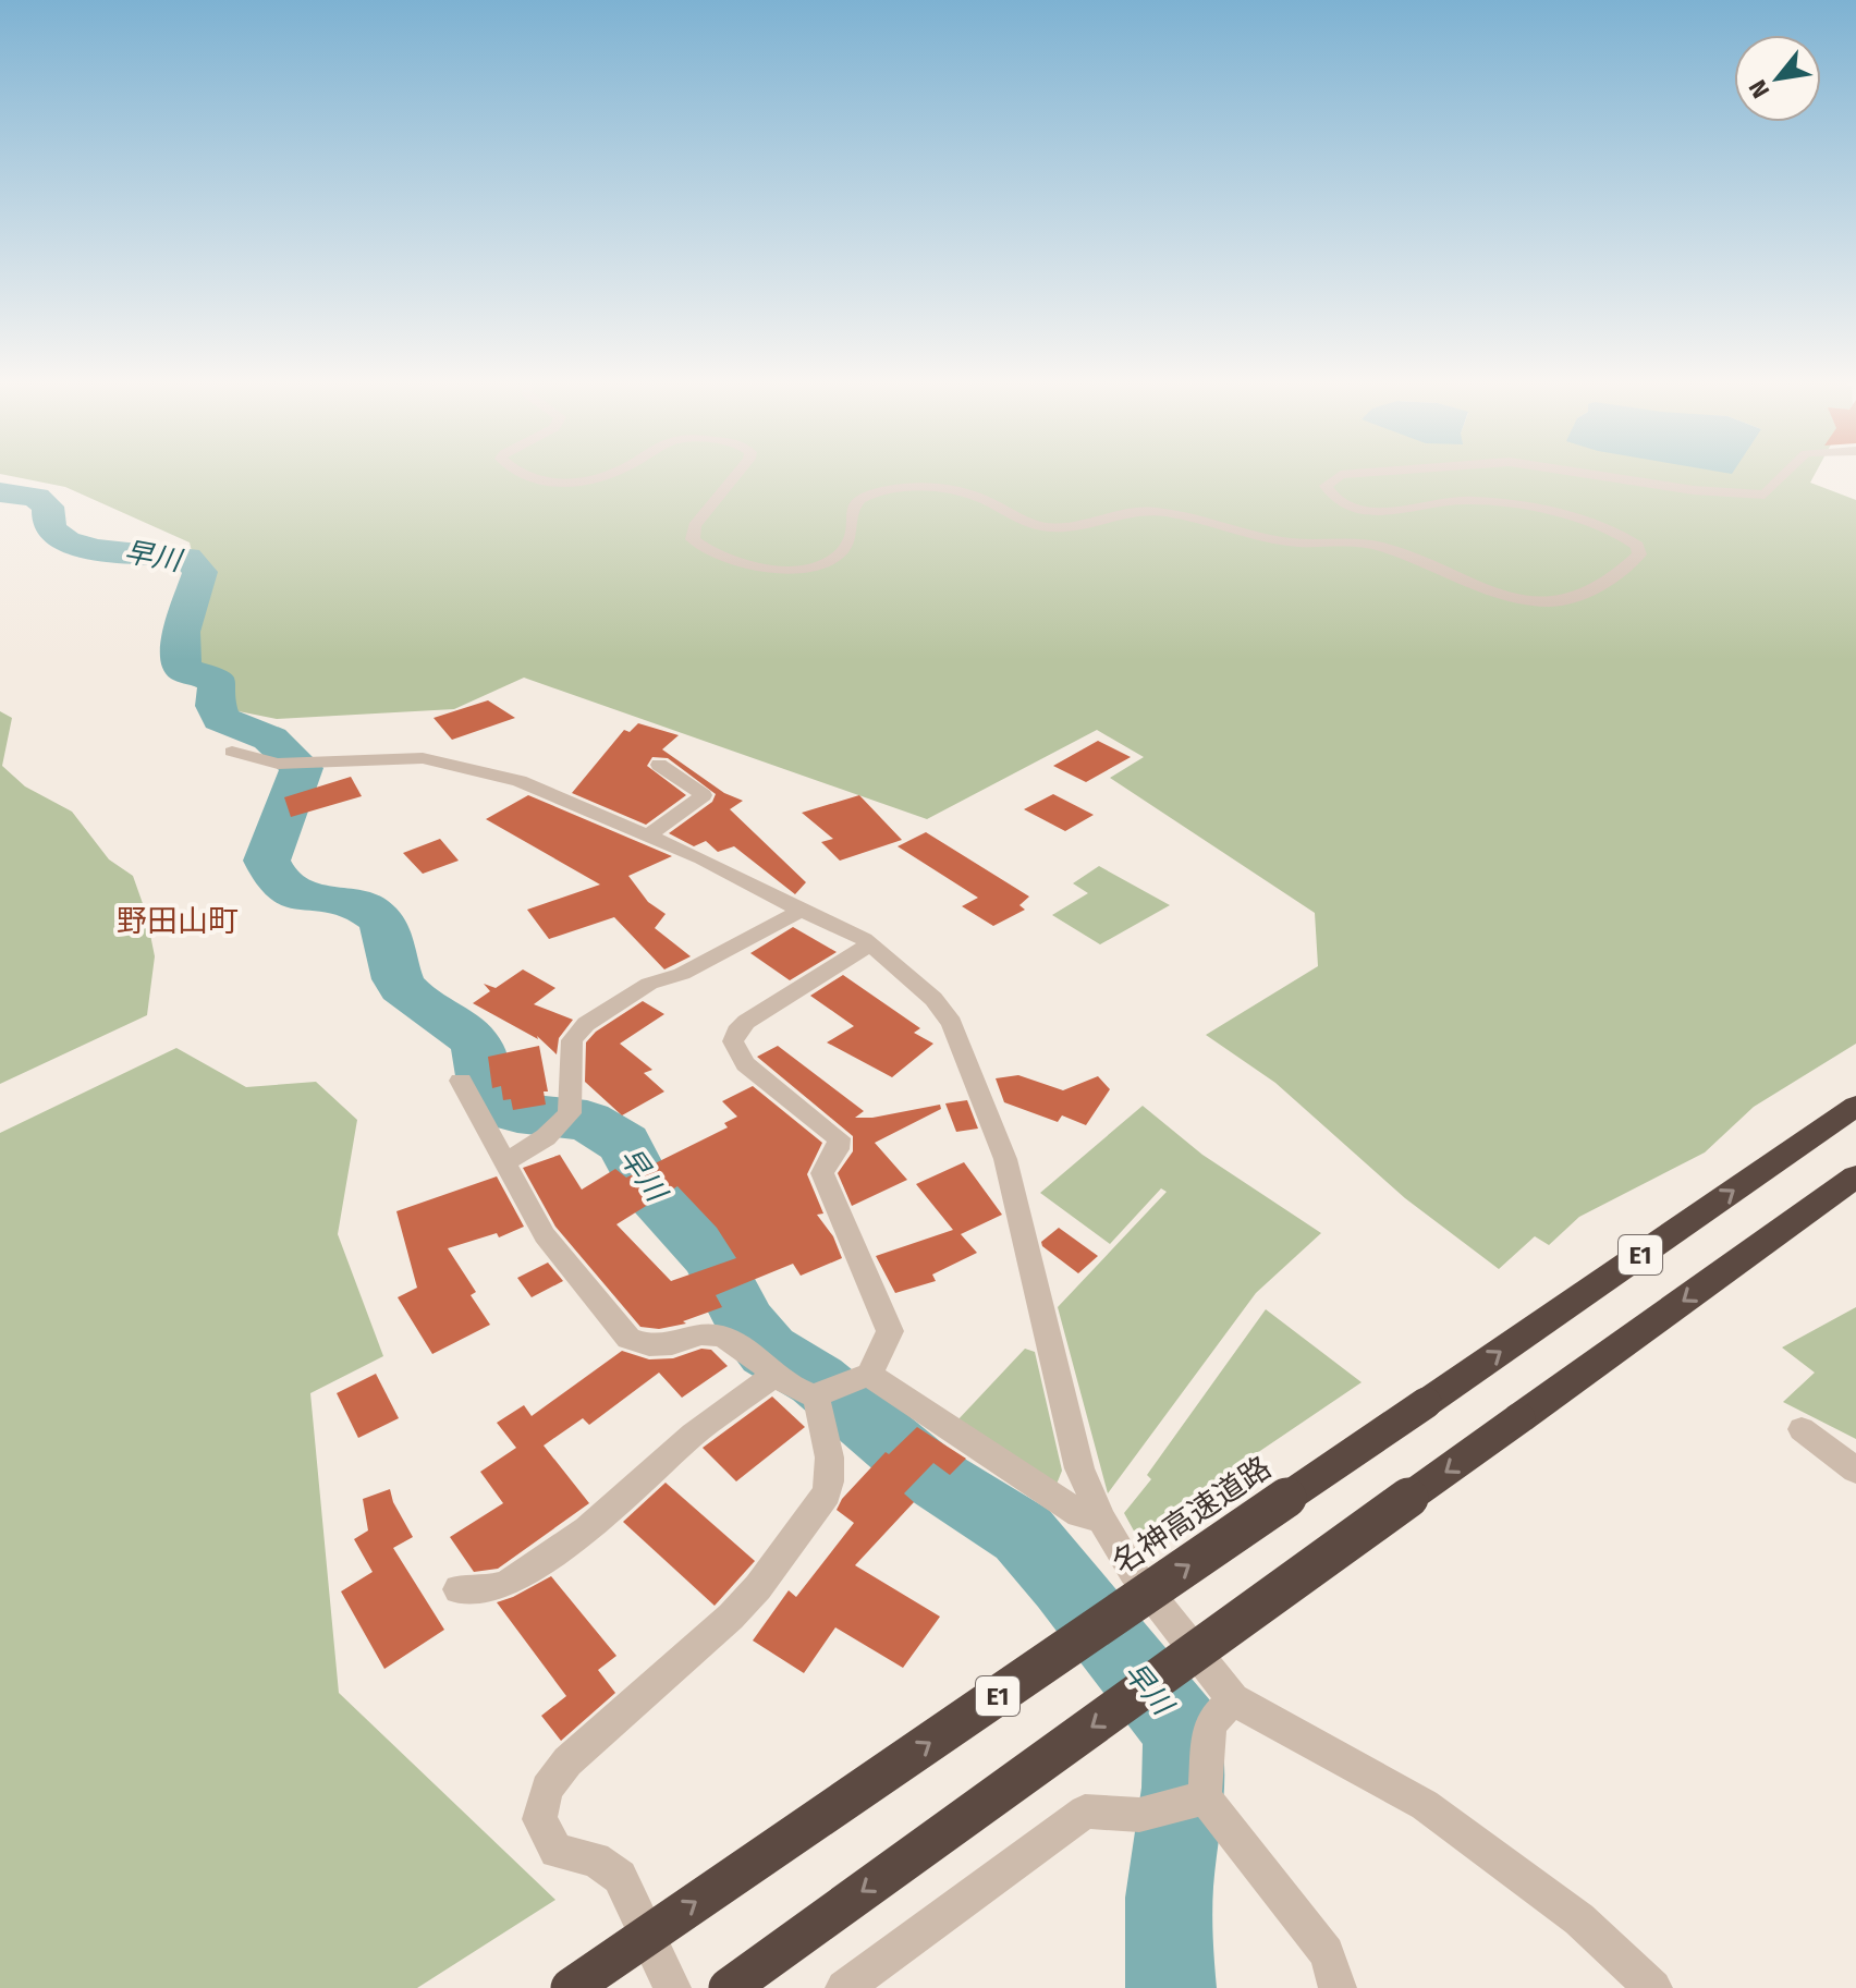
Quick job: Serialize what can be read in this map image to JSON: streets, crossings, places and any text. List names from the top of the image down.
{
  "streets": {
    "highway": ["E1", "名神高速道路"]
  },
  "districts": ["野田山町"],
  "water": ["早川"],
  "north": "bottom left"
}
